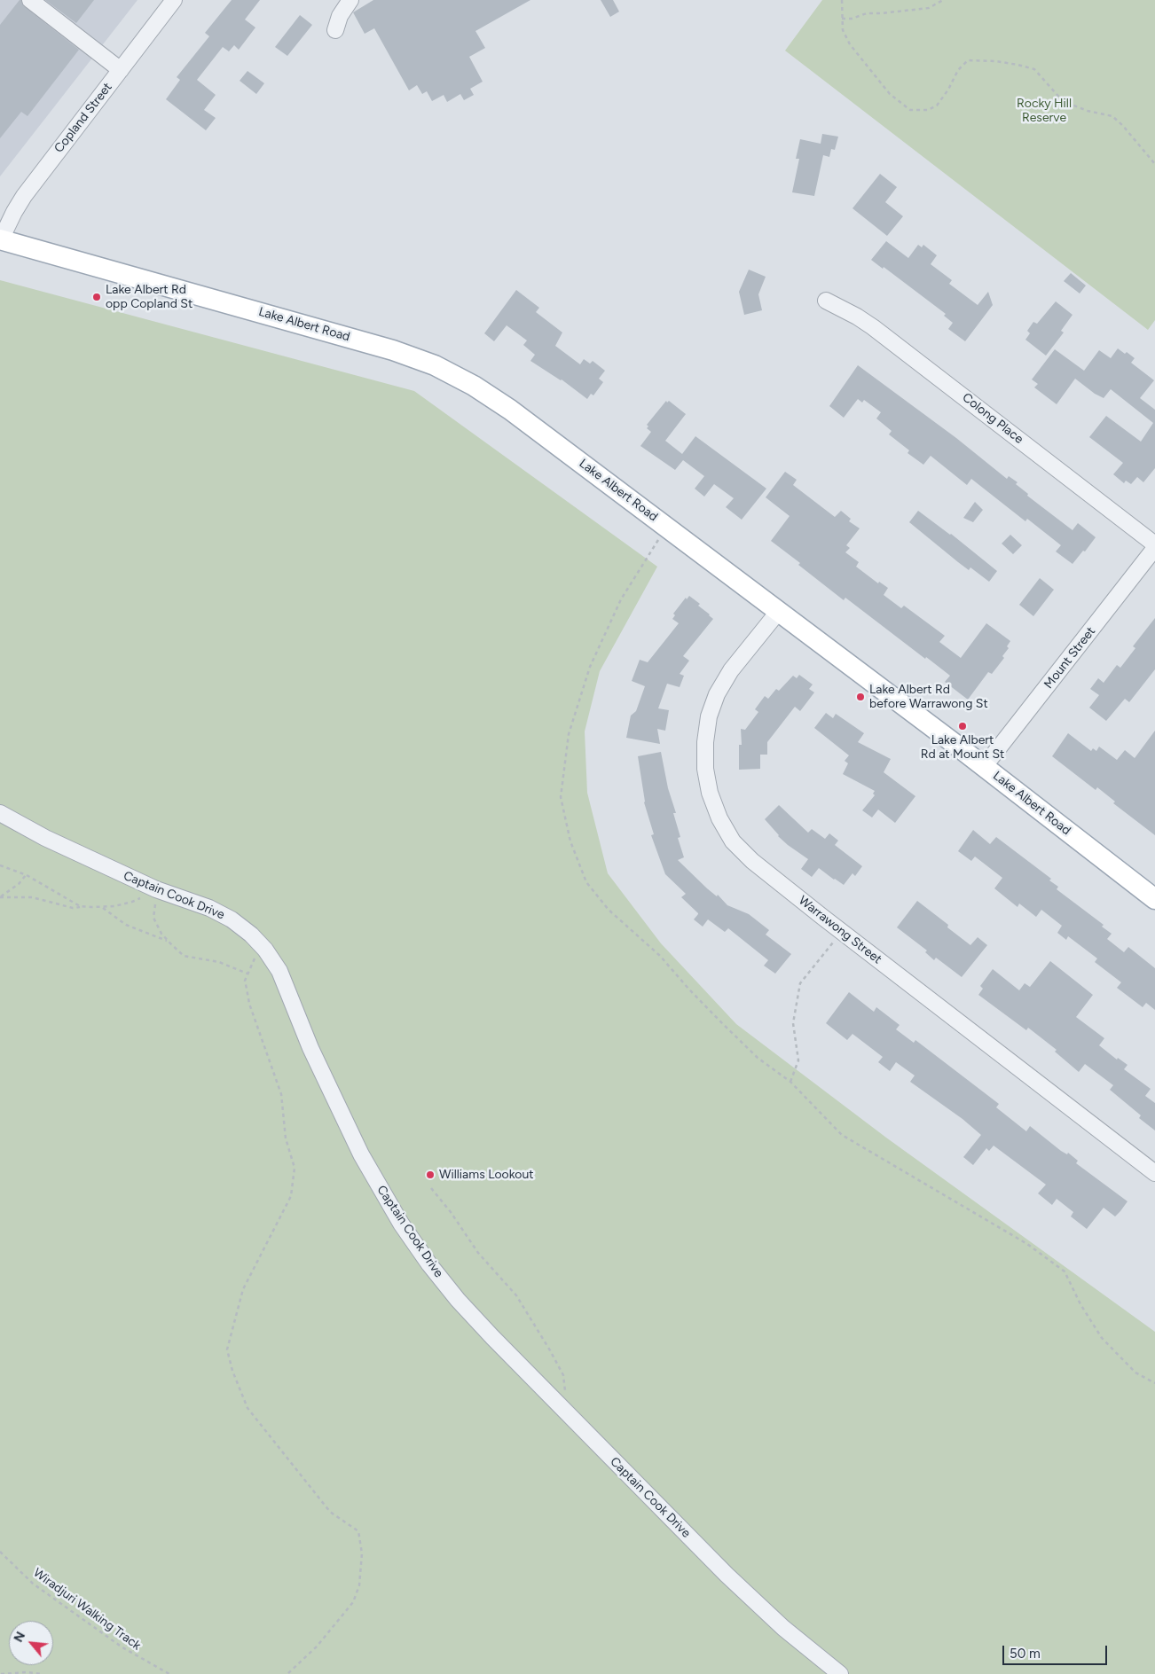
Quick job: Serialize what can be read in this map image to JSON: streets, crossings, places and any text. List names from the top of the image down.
{
  "streets": {
    "main road": ["Lake Albert Road"],
    "street": [
      "Copland Street",
      "Colong Place",
      "Mount Street",
      "Captain Cook Drive",
      "Warrawong Street"
    ],
    "path": ["Wiradjuri Walking Track"]
  },
  "crossings": [
    ["Copland Street", "Lake Albert Road"],
    ["Lake Albert Road", "Mount Street"],
    ["Lake Albert Road", "Warrawong Street"]
  ],
  "parks": ["Rocky Hill Reserve"],
  "places": [
    "Lake Albert Rd opp Copland St",
    "Lake Albert Rd before Warrawong St",
    "Lake Albert Rd at Mount St",
    "Williams Lookout"
  ],
  "scale_bar": "50 m",
  "north": "top left"
}
